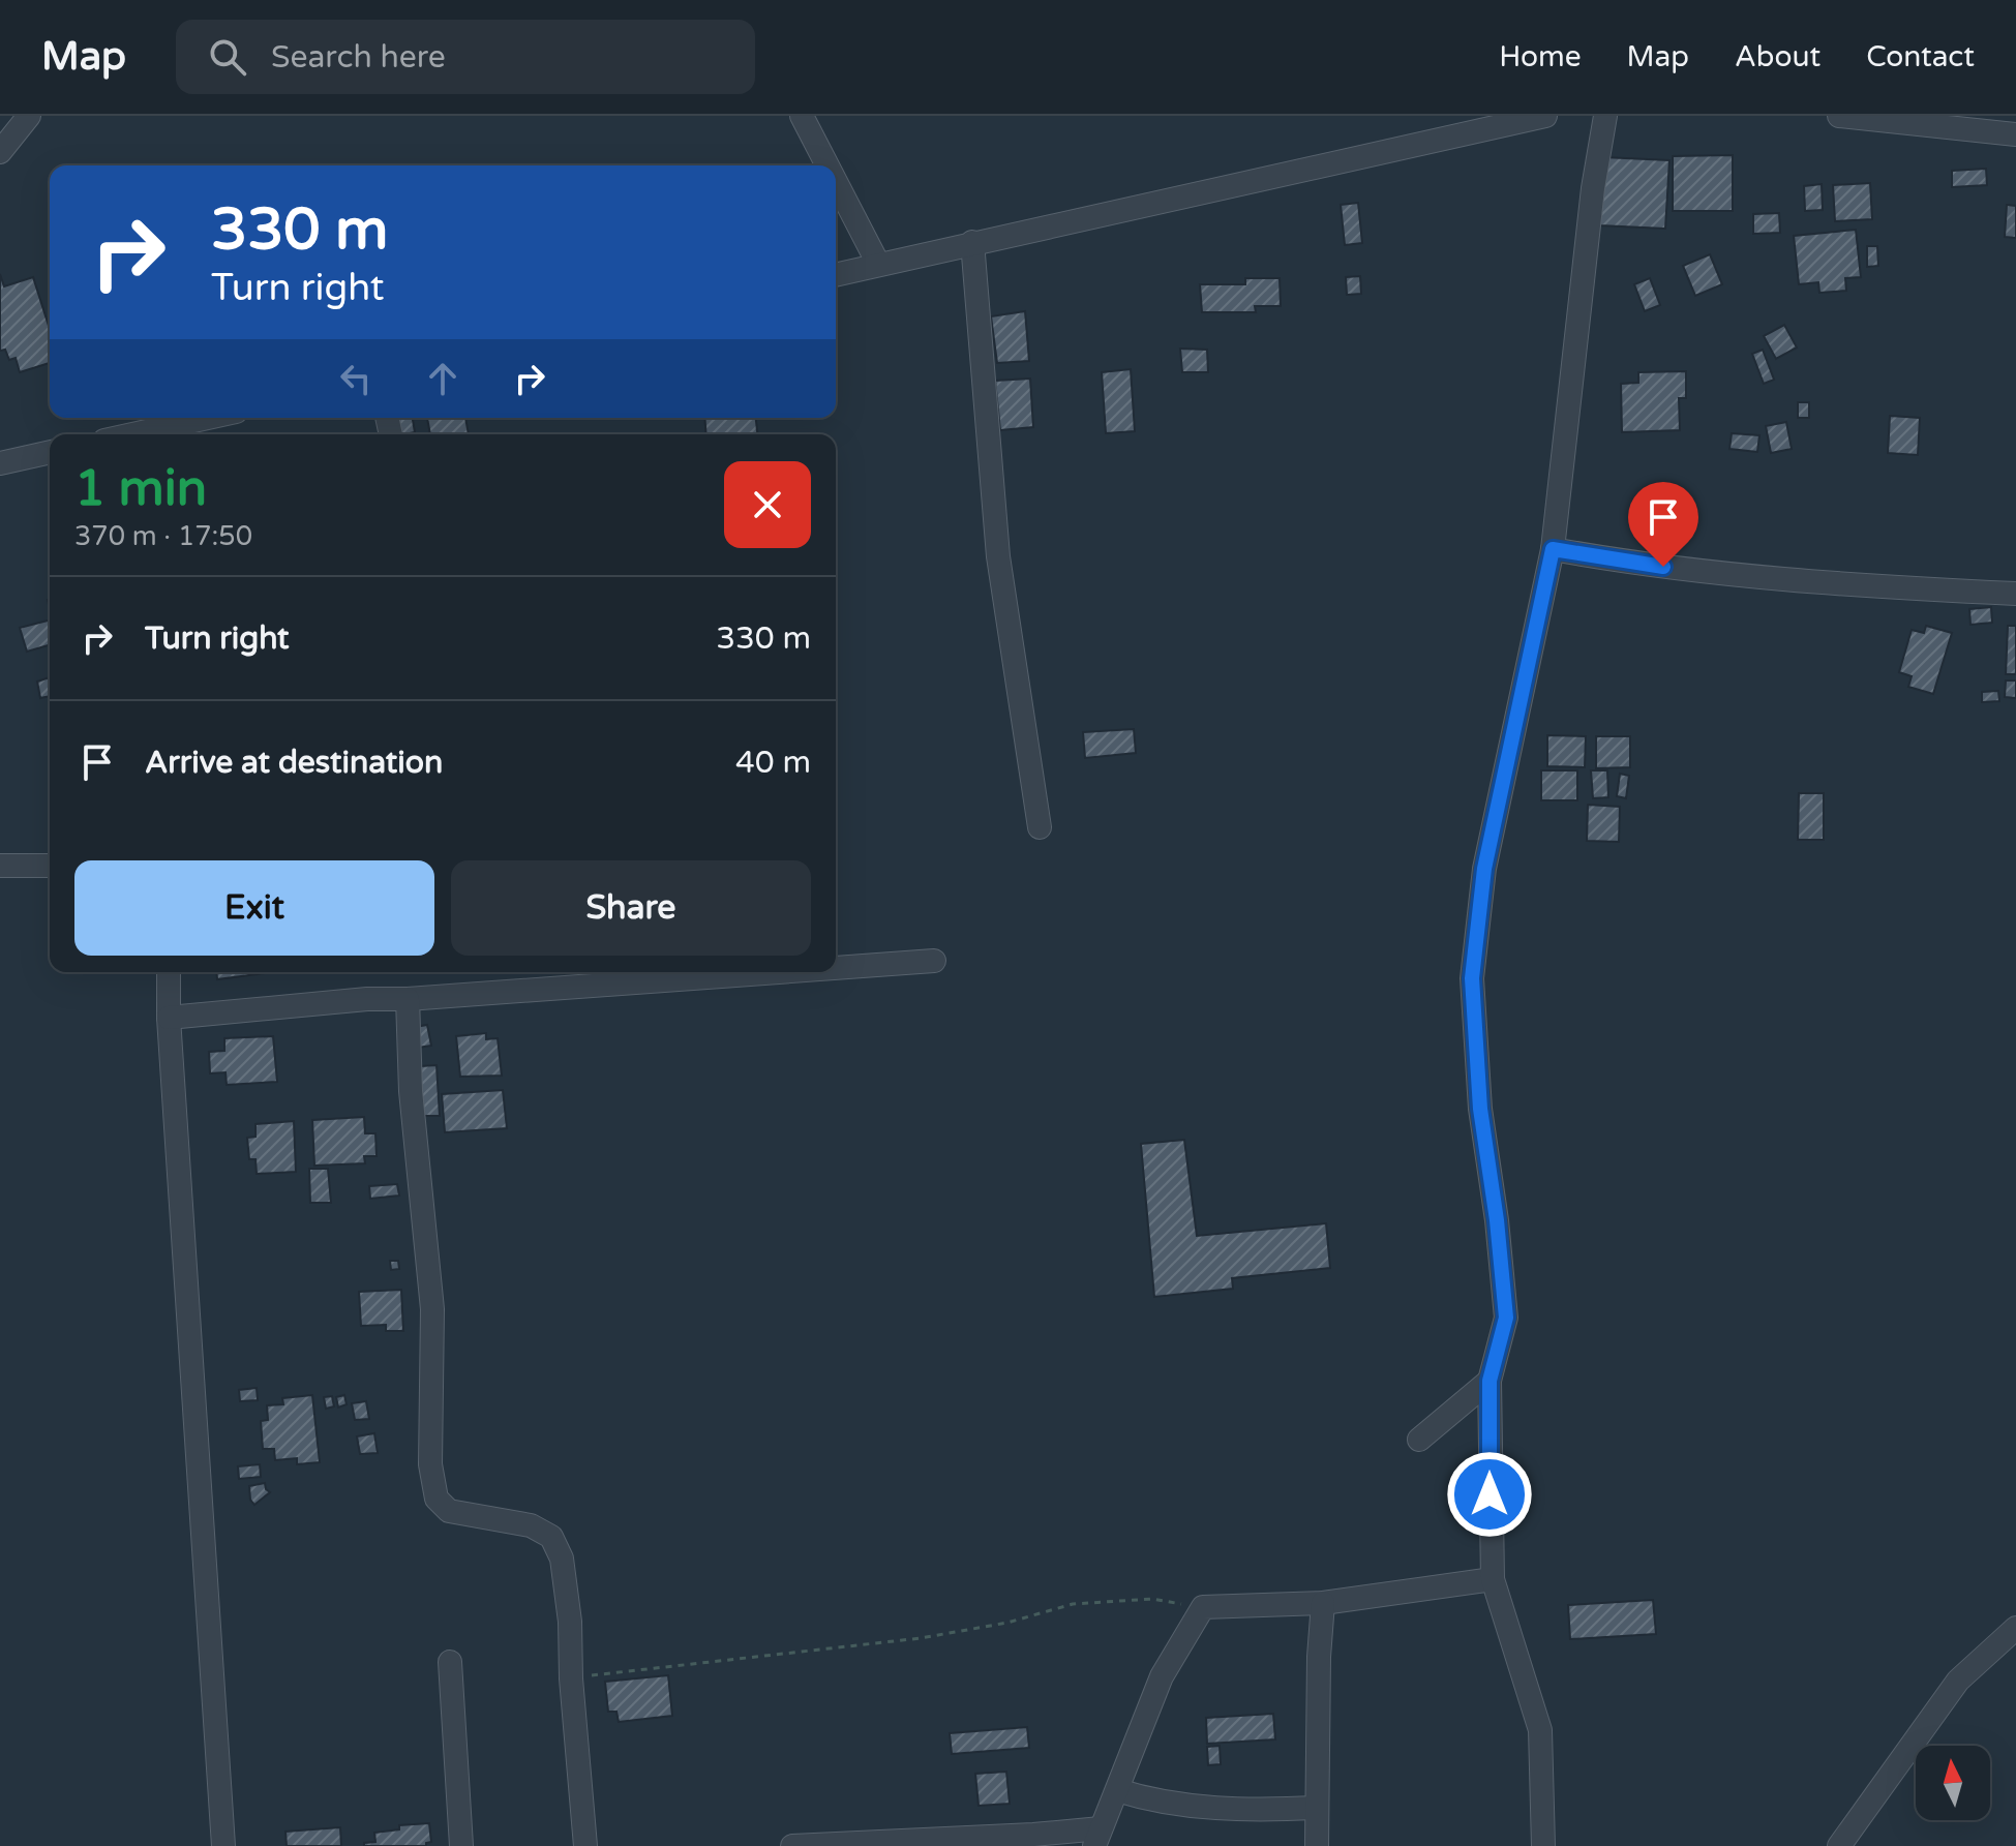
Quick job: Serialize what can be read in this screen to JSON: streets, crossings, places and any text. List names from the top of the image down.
{
  "north": "top",
  "page": {
    "header": "Map",
    "search": "Search here",
    "nav": [
      "Home",
      "Map",
      "About",
      "Contact"
    ],
    "turn": ["330 m", "Turn right"],
    "heading": ["1 min", "370 m · 17:50"],
    "list": [
      {
        "name": "Turn right",
        "value": "330 m"
      },
      {
        "name": "Arrive at destination",
        "value": "40 m"
      }
    ],
    "buttons": ["Exit", "Share"]
  }
}
